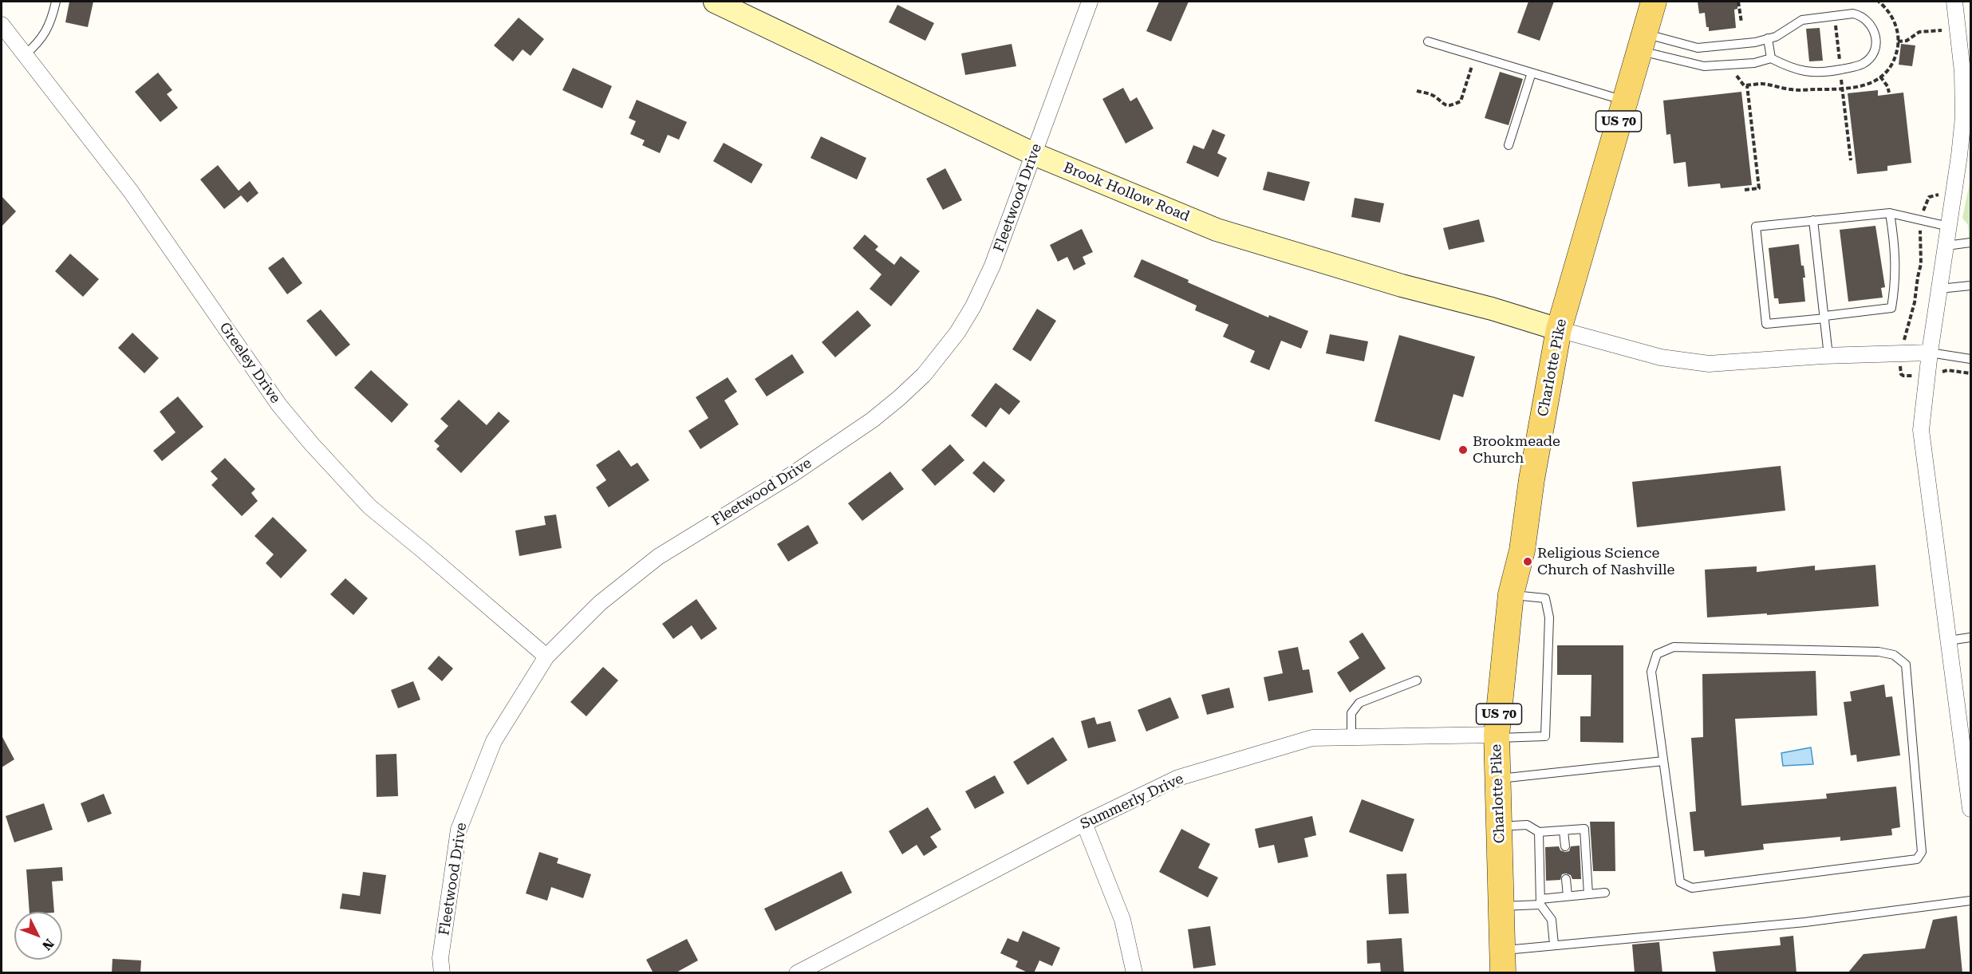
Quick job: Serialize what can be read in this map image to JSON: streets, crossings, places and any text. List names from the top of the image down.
{
  "streets": {
    "main road": ["US 70", "Charlotte Pike"],
    "street": [
      "Brook Hollow Road",
      "Fleetwood Drive",
      "Greeley Drive",
      "Summerly Drive"
    ]
  },
  "crossings": [
    ["Brook Hollow Road", "Fleetwood Drive"],
    ["Brook Hollow Road", "Charlotte Pike"],
    ["Fleetwood Drive", "Greeley Drive"],
    ["Charlotte Pike", "Summerly Drive"]
  ],
  "places": ["Brookmeade Church", "Religious Science Church of Nashville"],
  "north": "bottom right"
}
